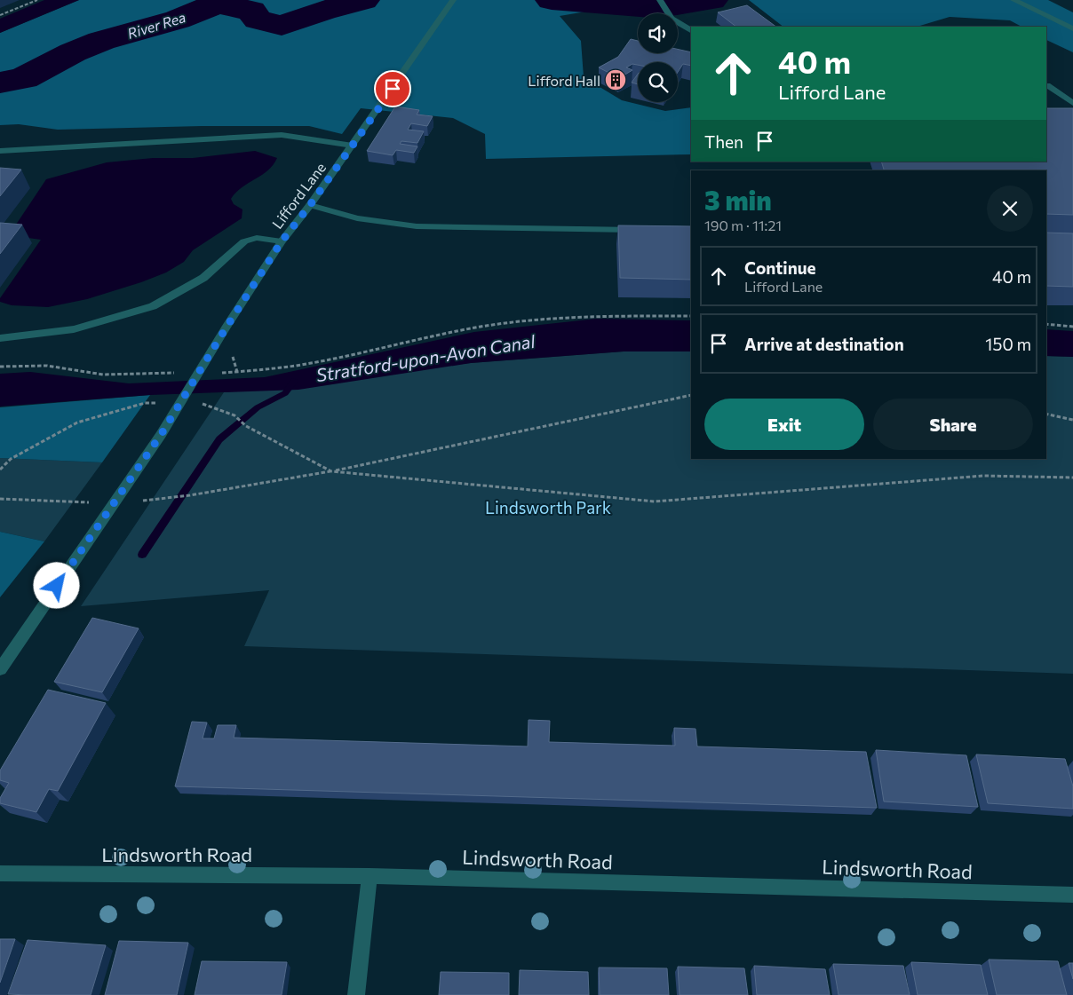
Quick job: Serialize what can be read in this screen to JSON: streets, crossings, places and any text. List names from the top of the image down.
{
  "streets": {
    "street": ["Lifford Lane", "Lindsworth Road"]
  },
  "water": ["River Rea", "Stratford-upon-Avon Canal"],
  "parks": ["Lindsworth Park"],
  "places": {
    "building": ["Lifford Hall"]
  },
  "page": {
    "turn": ["40 m", "Lifford Lane"],
    "then": "Then",
    "heading": ["3 min", "190 m · 11:21"],
    "list": [
      {
        "name": "Continue",
        "note": "Lifford Lane",
        "value": "40 m"
      },
      {
        "name": "Arrive at destination",
        "value": "150 m"
      }
    ],
    "buttons": ["Exit", "Share"]
  }
}
